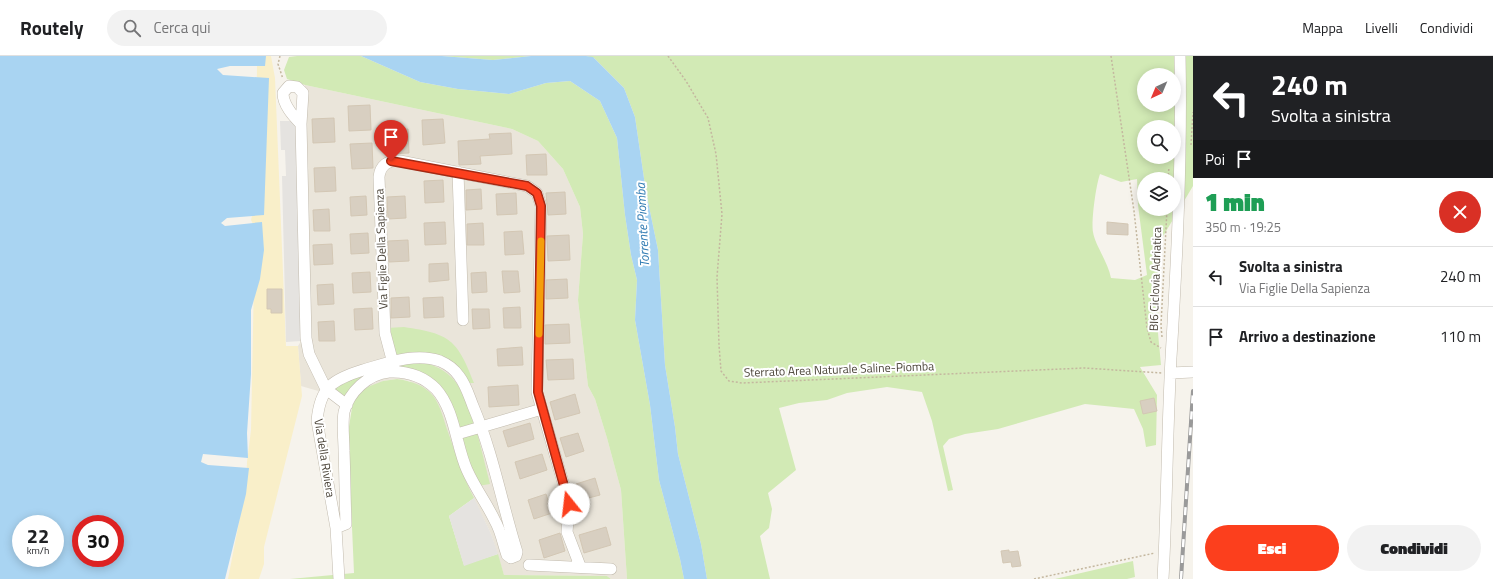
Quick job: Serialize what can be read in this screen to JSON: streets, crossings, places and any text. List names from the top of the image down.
{
  "streets": {
    "street": ["Via Figlie Della Sapienza", "Via della Riviera"],
    "path": ["BI6 Ciclovia Adriatica", "Sterrato Area Naturale Saline-Piomba"]
  },
  "crossings": [
    ["Via Figlie Della Sapienza", "Via della Riviera"]
  ],
  "water": ["Torrente Piomba"],
  "north": "bottom left",
  "page": {
    "header": "Routely",
    "search": "Cerca qui",
    "nav": ["Mappa", "Livelli", "Condividi"],
    "turn": ["240 m", "Svolta a sinistra"],
    "then": "Poi",
    "heading": ["1 min", "350 m · 19:25"],
    "list": [
      {
        "name": "Svolta a sinistra",
        "note": "Via Figlie Della Sapienza",
        "value": "240 m"
      },
      {
        "name": "Arrivo a destinazione",
        "value": "110 m"
      }
    ],
    "speed": "22 km/h",
    "limit": "30",
    "buttons": ["Esci", "Condividi"]
  }
}
